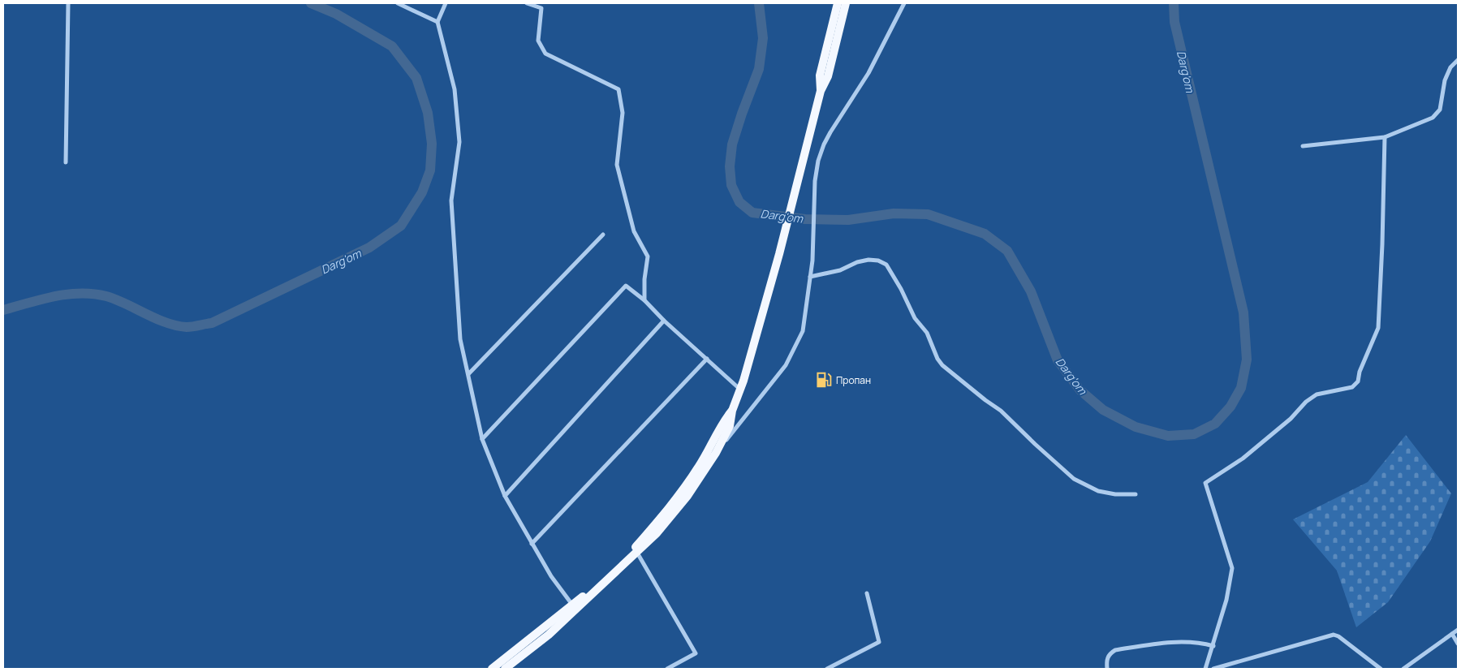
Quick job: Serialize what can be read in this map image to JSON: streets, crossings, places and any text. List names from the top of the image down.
{
  "water": ["Darg'om"],
  "places": {
    "fuel station": ["Пропан"]
  }
}
